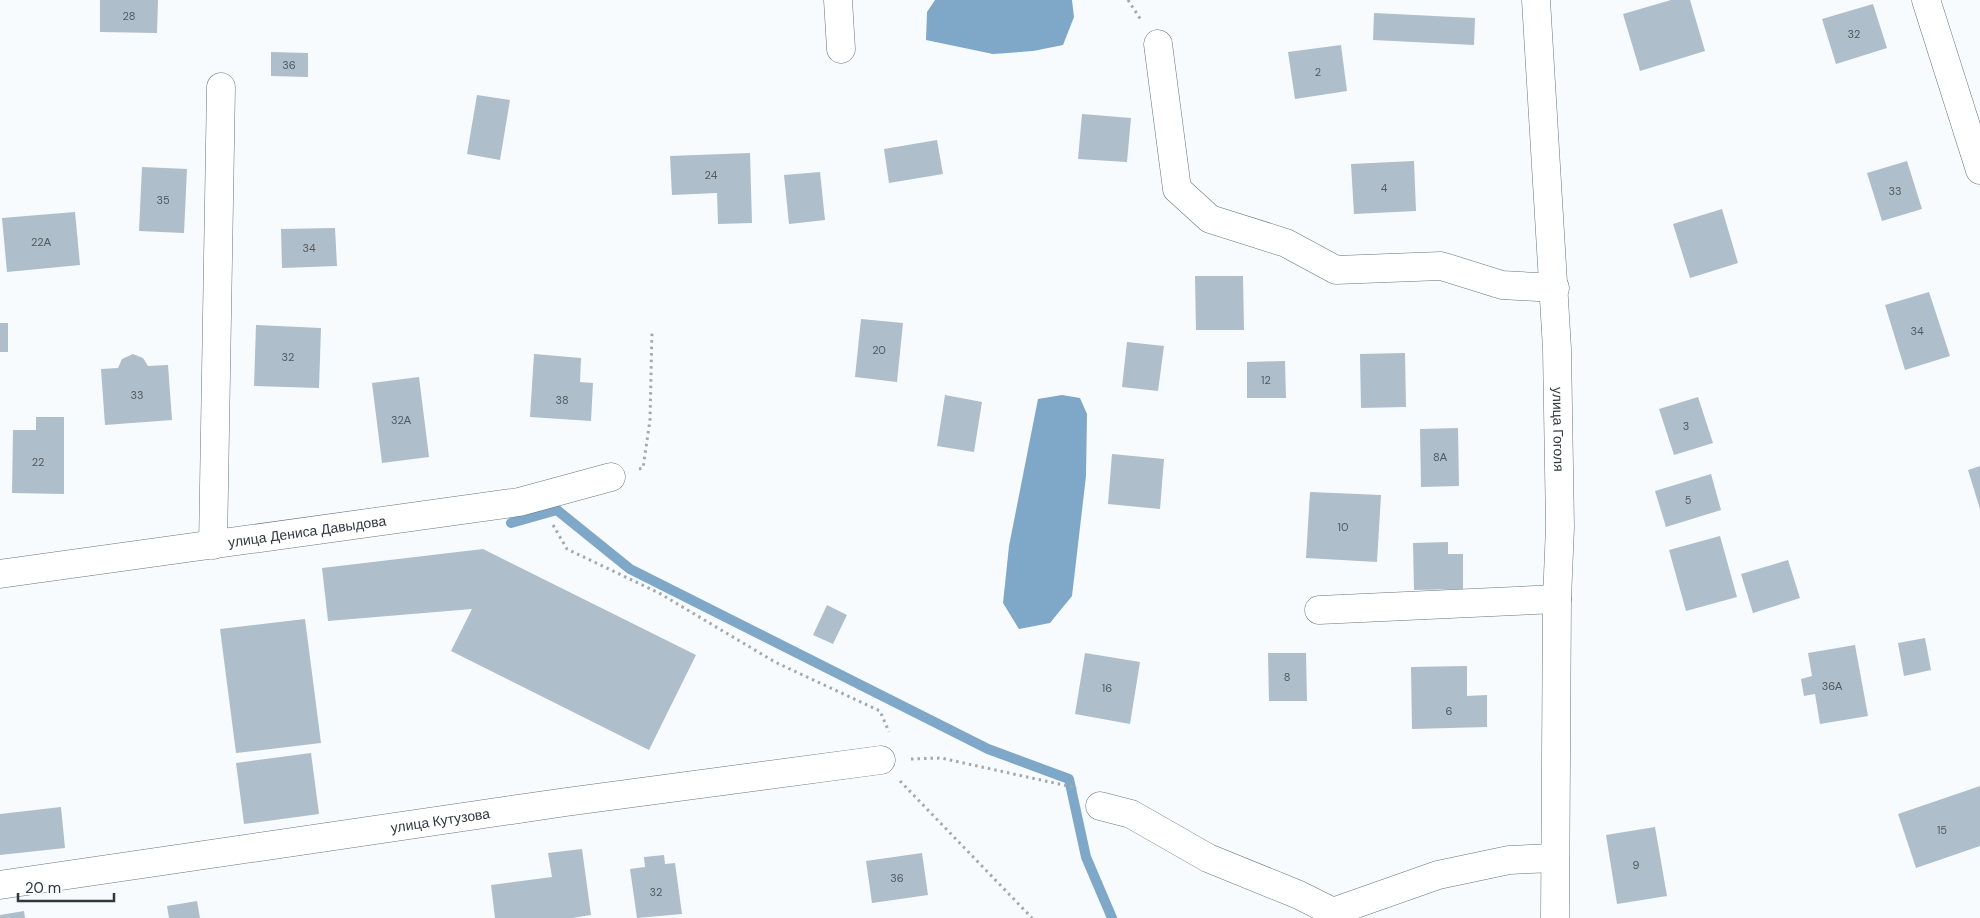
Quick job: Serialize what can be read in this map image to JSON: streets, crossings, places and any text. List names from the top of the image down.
{
  "streets": {
    "street": ["улица Гоголя", "улица Дениса Давыдова", "улица Кутузова"]
  },
  "house_numbers": [
    "28",
    "32",
    "36",
    "2",
    "24",
    "4",
    "33",
    "35",
    "22А",
    "34",
    "34",
    "20",
    "32",
    "12",
    "33",
    "38",
    "32А",
    "3",
    "8А",
    "22",
    "5",
    "10",
    "8",
    "36А",
    "16",
    "6",
    "15",
    "9",
    "36",
    "32"
  ],
  "scale_bar": "20 m"
}
